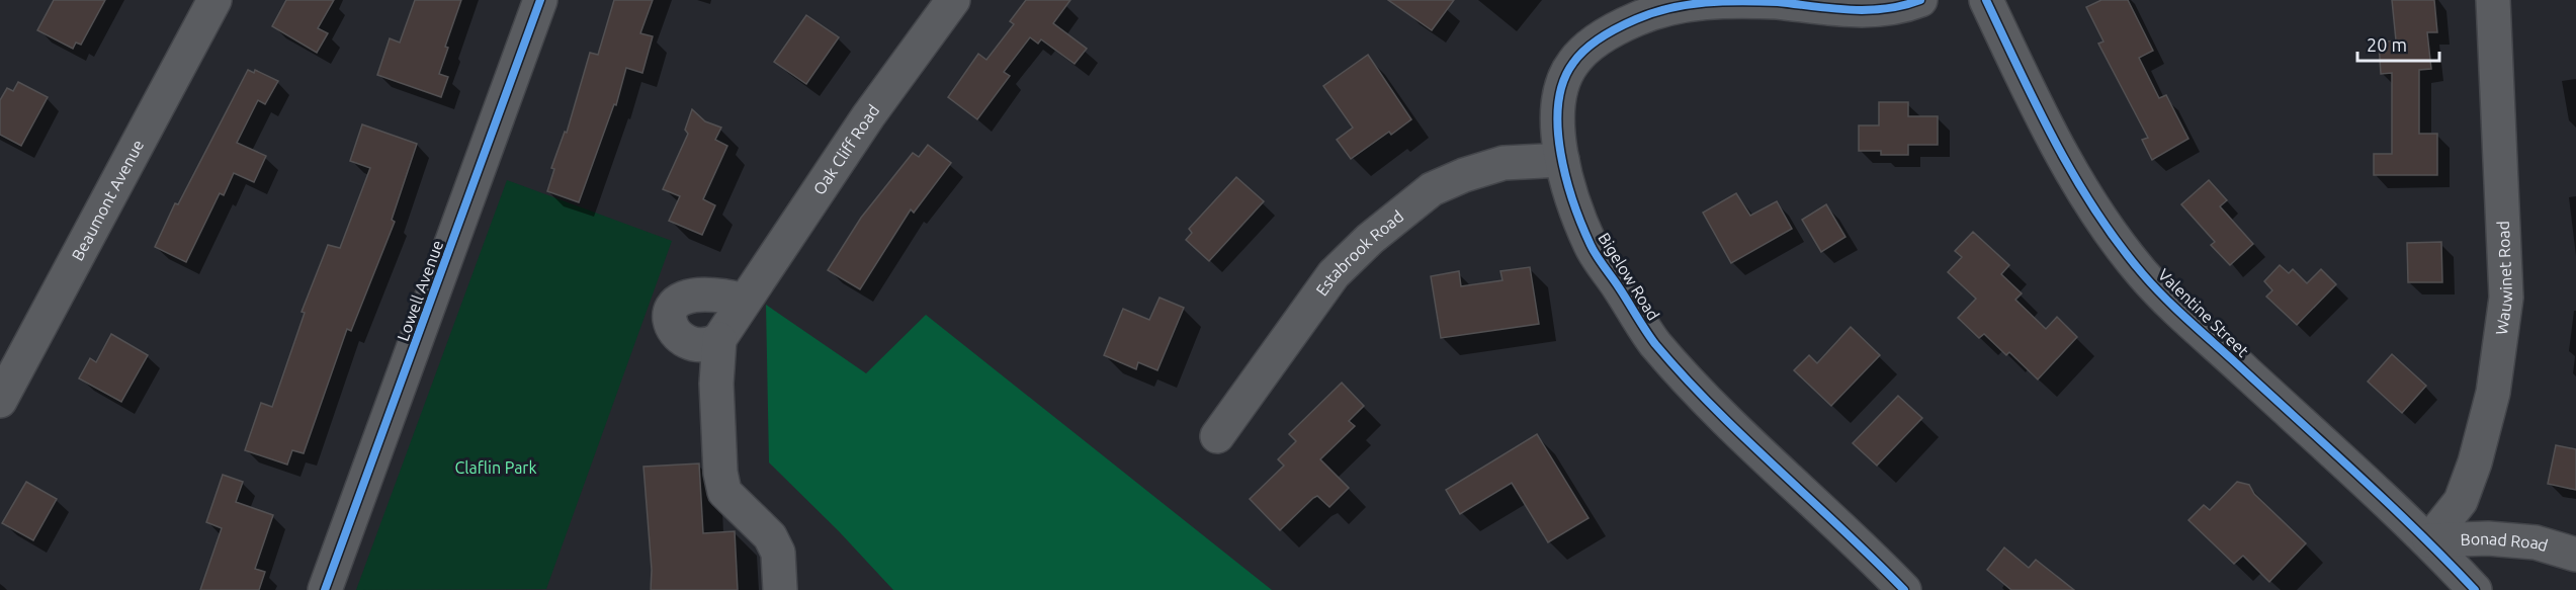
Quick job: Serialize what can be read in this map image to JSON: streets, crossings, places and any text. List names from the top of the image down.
{
  "streets": {
    "street": [
      "Oak Cliff Road",
      "Beaumont Avenue",
      "Estabrook Road",
      "Bigelow Road",
      "Wauwinet Road",
      "Lowell Avenue",
      "Valentine Street",
      "Bonad Road"
    ]
  },
  "crossings": [
    ["Estabrook Road", "Bigelow Road"],
    ["Wauwinet Road", "Valentine Street"],
    ["Wauwinet Road", "Bonad Road"],
    ["Valentine Street", "Bonad Road"]
  ],
  "parks": ["Claflin Park"],
  "scale_bar": "20 m"
}
